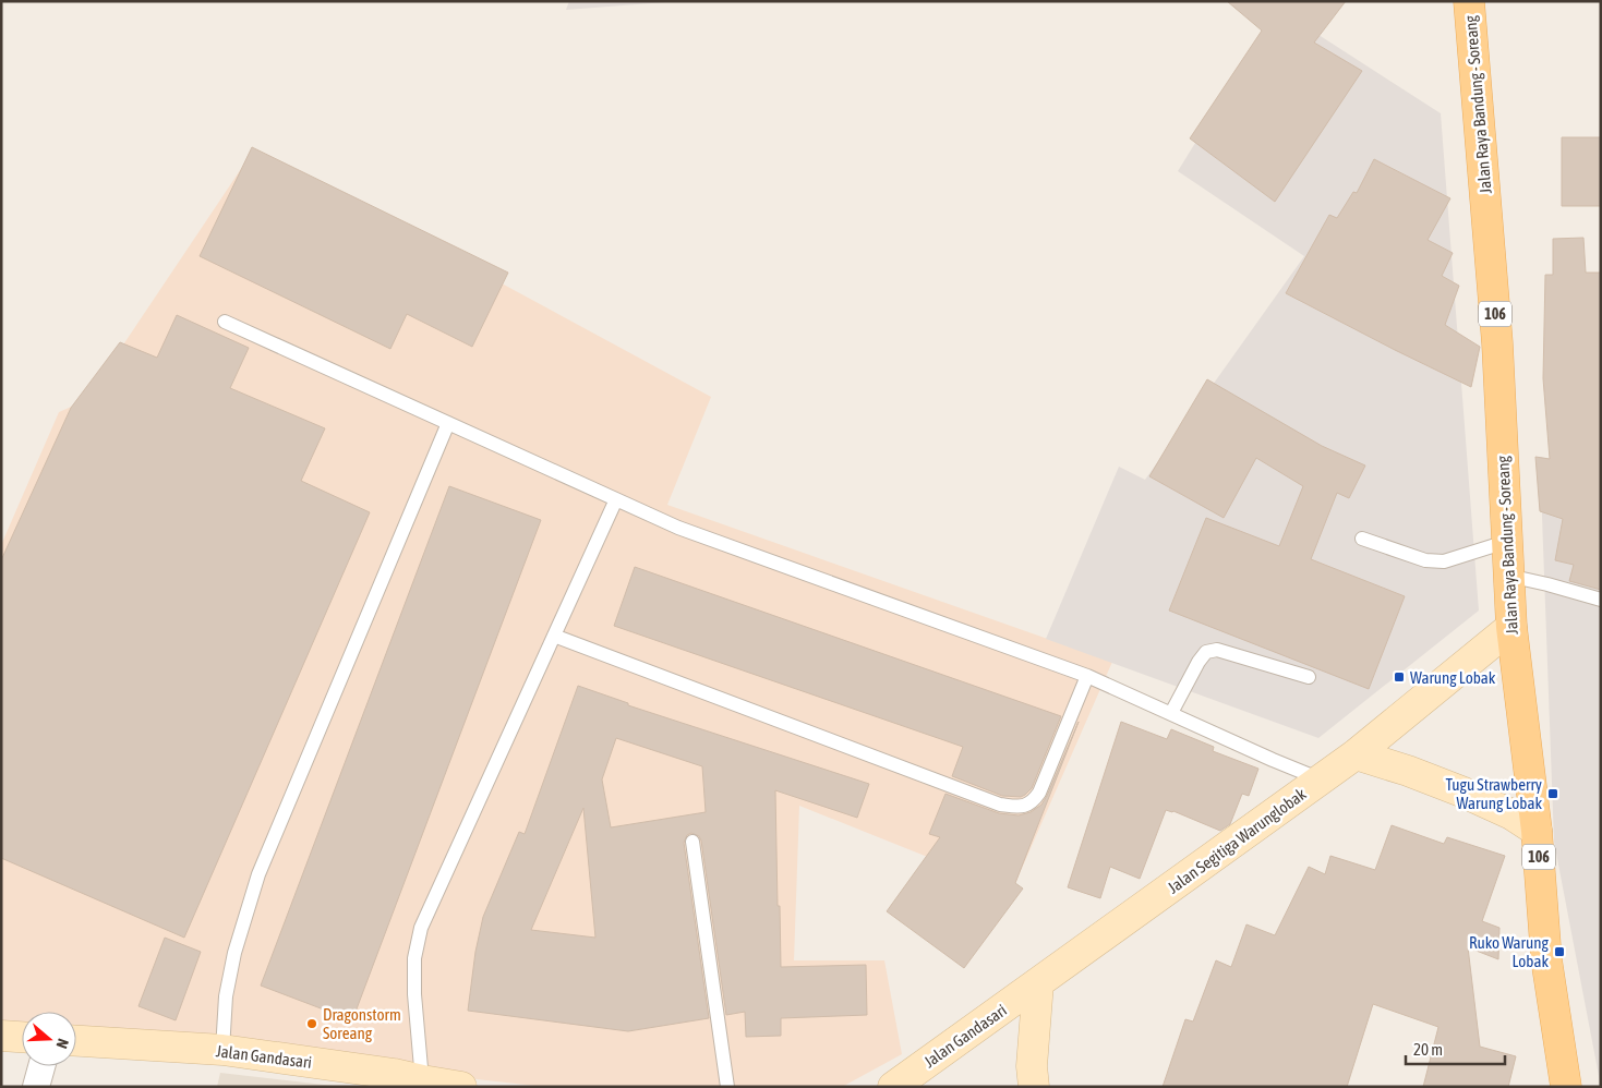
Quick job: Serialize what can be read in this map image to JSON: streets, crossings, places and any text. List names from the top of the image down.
{
  "streets": {
    "main road": [
      "Jalan Raya Bandung - Soreang",
      "106",
      "Jalan Segitiga Warunglobak",
      "Jalan Gandasari"
    ]
  },
  "crossings": [
    ["Jalan Raya Bandung - Soreang", "Jalan Segitiga Warunglobak"],
    ["Jalan Segitiga Warunglobak", "Jalan Gandasari"]
  ],
  "places": {
    "transit": ["Warung Lobak", "Tugu Strawberry Warung Lobak", "Ruko Warung Lobak"],
    "other": ["Dragonstorm Soreang"]
  },
  "scale_bar": "20 m",
  "north": "right"
}
